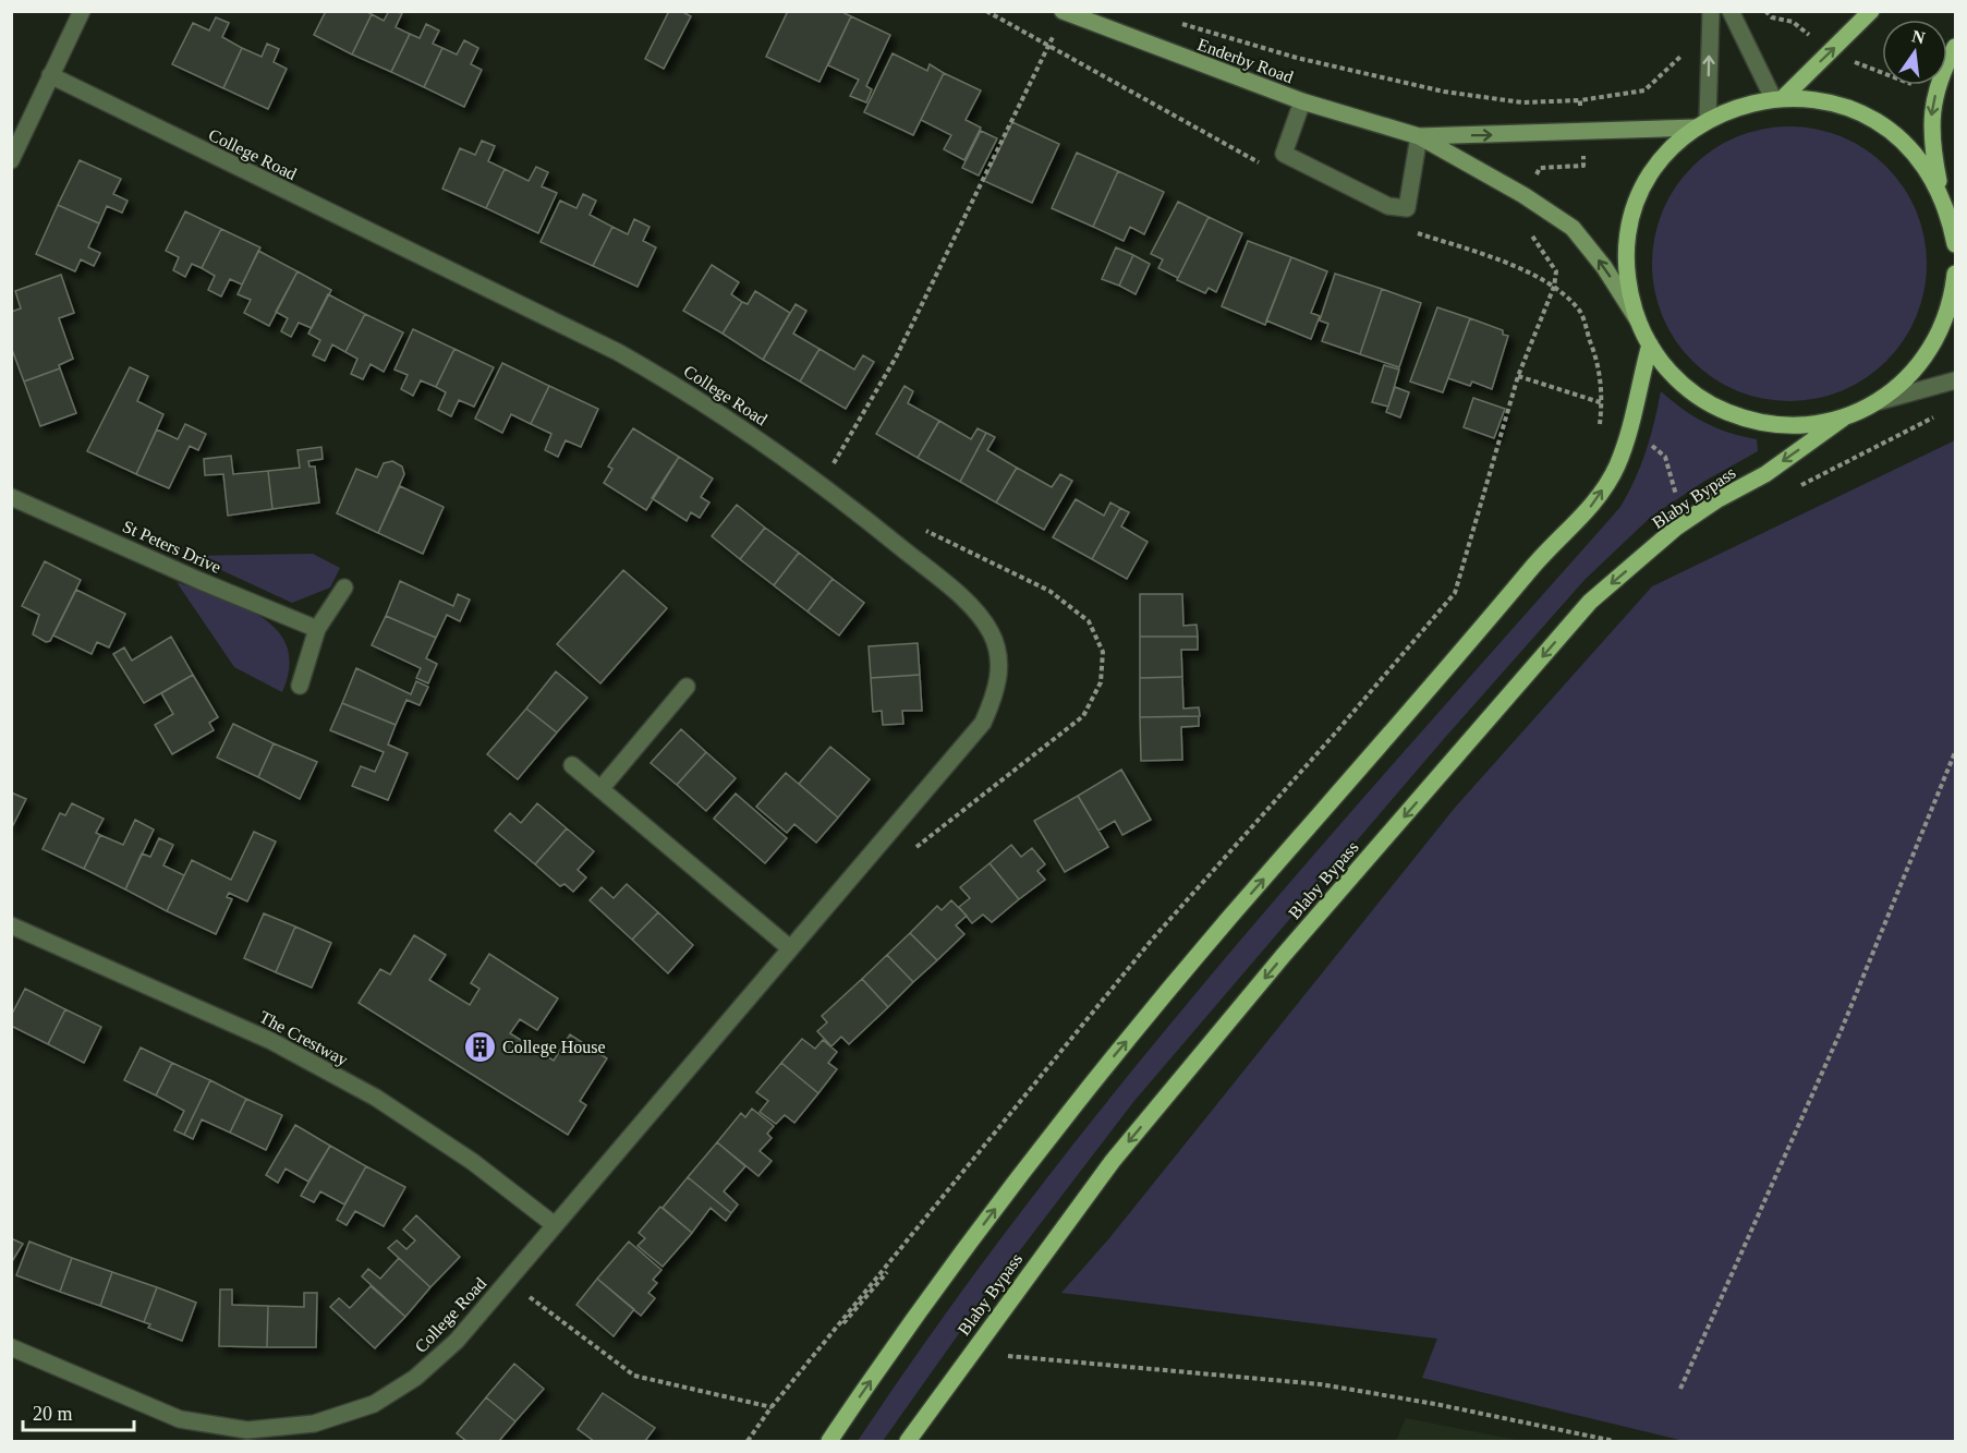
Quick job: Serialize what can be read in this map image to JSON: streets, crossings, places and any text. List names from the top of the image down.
{
  "streets": {
    "main road": ["Enderby Road", "Blaby Bypass"],
    "street": ["College Road", "St Peters Drive", "The Crestway"]
  },
  "crossings": [
    ["College Road", "The Crestway"]
  ],
  "places": {
    "building": ["College House"]
  },
  "scale_bar": "20 m",
  "north": "top"
}
